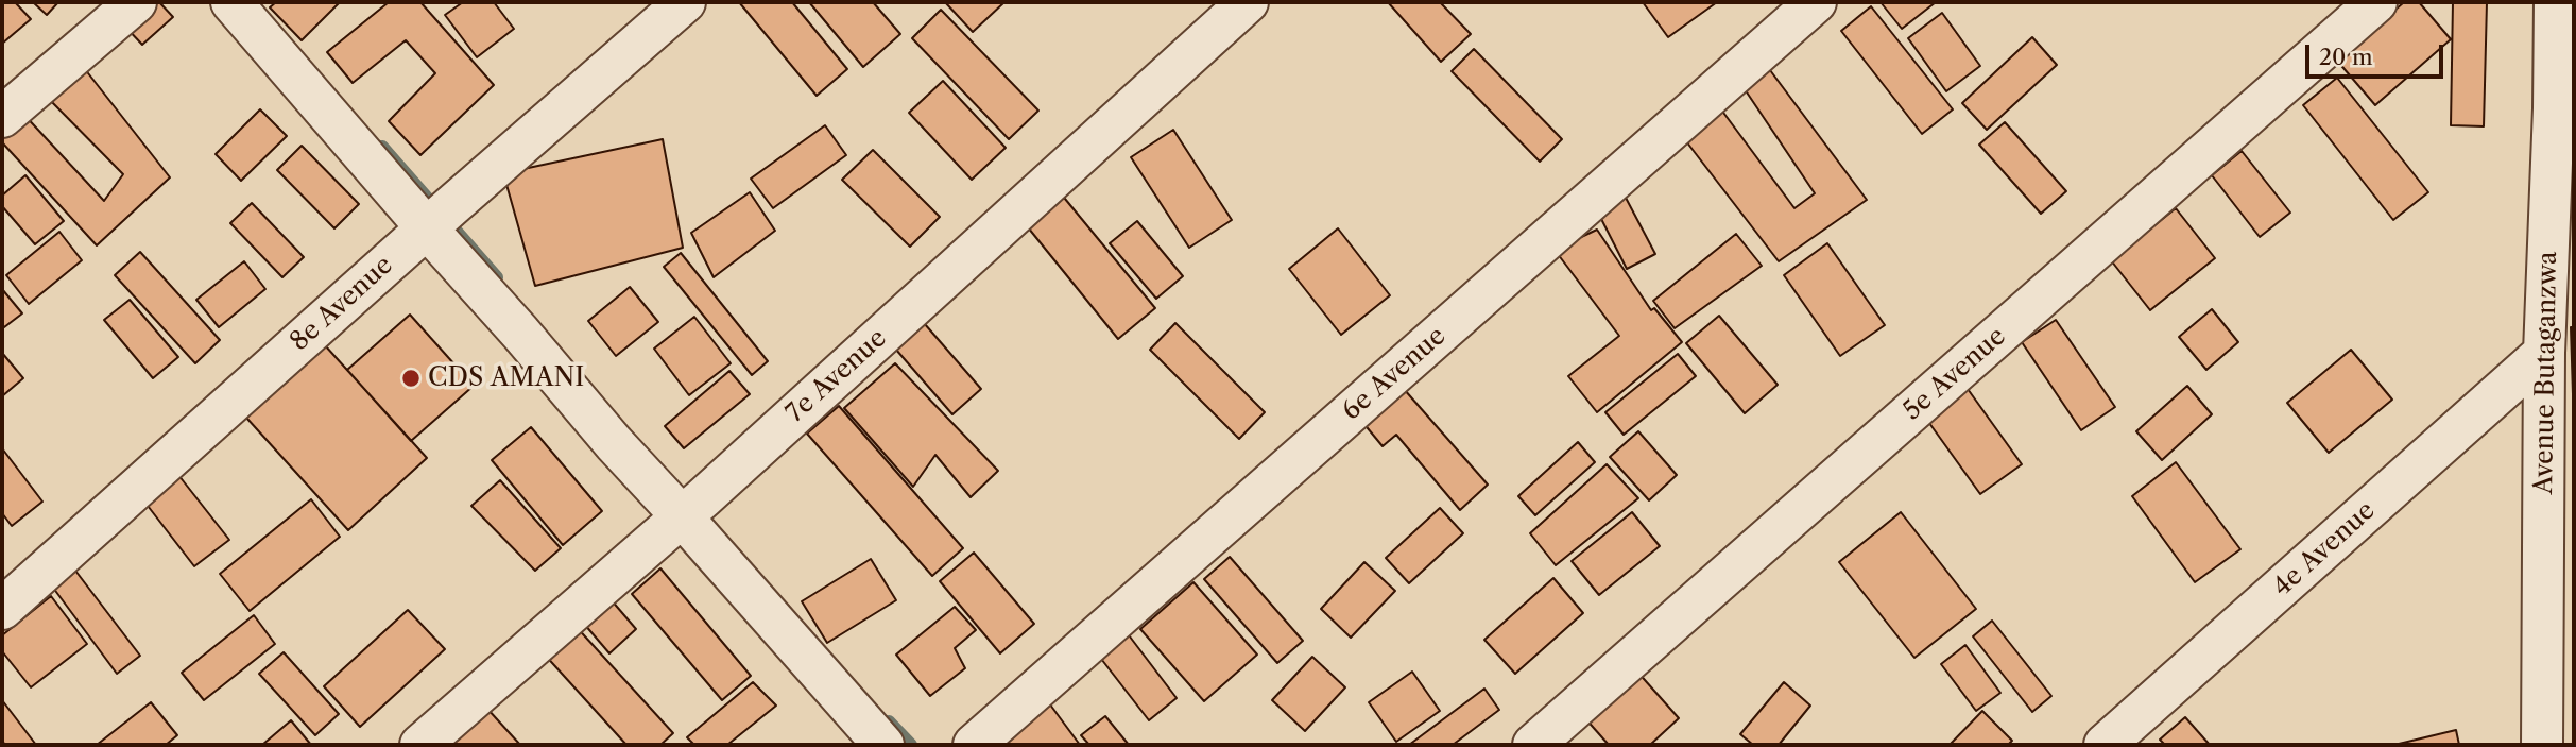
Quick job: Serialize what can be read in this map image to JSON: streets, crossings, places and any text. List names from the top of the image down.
{
  "streets": {
    "street": [
      "8e Avenue",
      "Avenue Butaganzwa",
      "6e Avenue",
      "5e Avenue",
      "7e Avenue",
      "4e Avenue"
    ]
  },
  "crossings": [
    ["Avenue Butaganzwa", "4e Avenue"]
  ],
  "places": ["CDS AMANI"],
  "scale_bar": "20 m"
}
